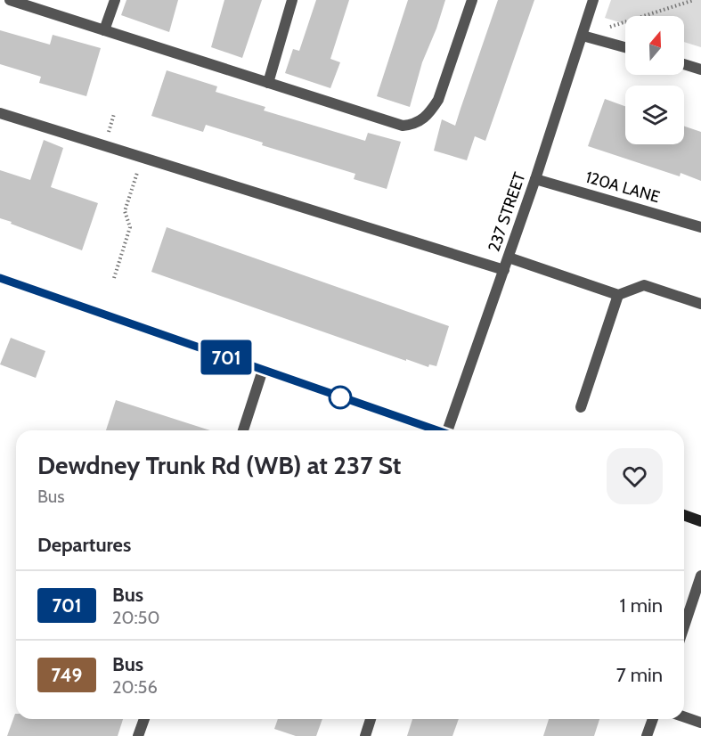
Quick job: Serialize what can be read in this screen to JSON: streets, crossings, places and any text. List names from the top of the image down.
{
  "streets": {
    "street": ["120A LANE", "237 STREET"]
  },
  "crossings": [
    ["120A LANE", "237 STREET"]
  ],
  "lines": ["bus line 701"],
  "north": "top",
  "page": {
    "on_map": "701",
    "heading": [
      ["Dewdney Trunk Rd (WB) at 237 St", "Bus"],
      "Departures"
    ],
    "list": [
      {
        "mark": "701",
        "name": "Bus",
        "note": "20:50",
        "value": "1 min"
      },
      {
        "mark": "749",
        "name": "Bus",
        "note": "20:56",
        "value": "7 min"
      }
    ]
  }
}
